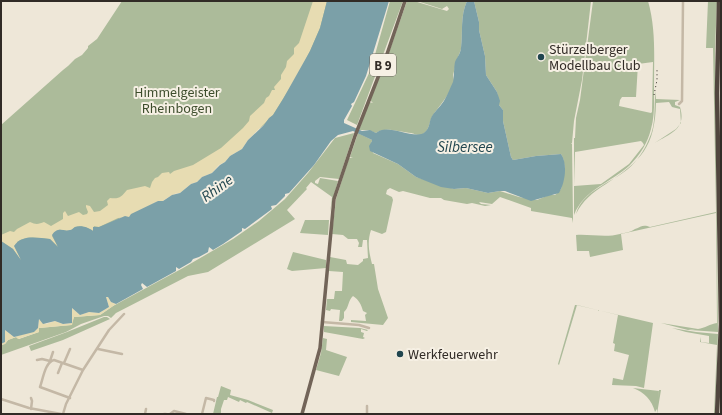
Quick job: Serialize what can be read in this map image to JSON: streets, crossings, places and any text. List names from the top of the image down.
{
  "streets": {
    "main road": ["B 9"]
  },
  "water": ["Silbersee", "Rhine"],
  "parks": ["Himmelgeister Rheinbogen"],
  "places": ["Stürzelberger Modellbau Club", "Werkfeuerwehr"]
}
